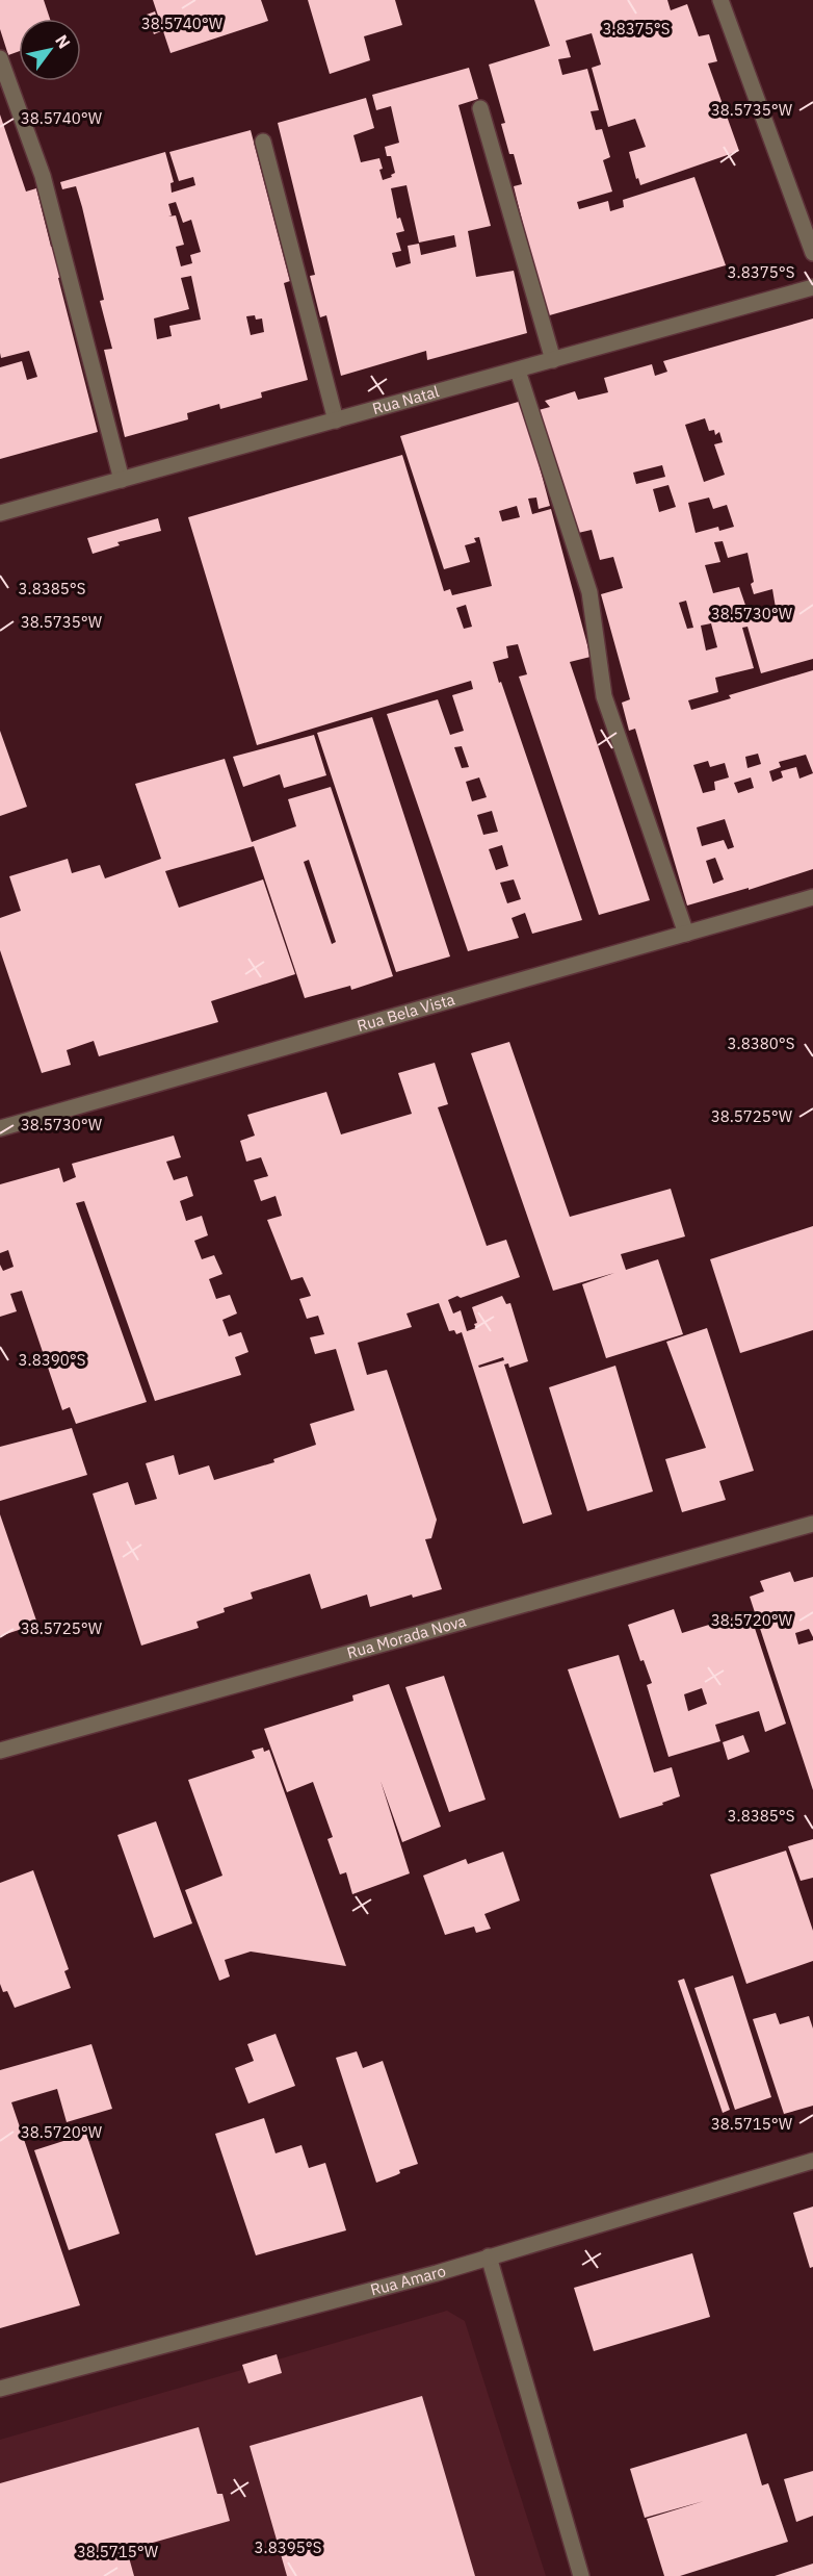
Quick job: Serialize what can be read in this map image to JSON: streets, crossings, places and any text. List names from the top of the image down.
{
  "streets": {
    "street": [
      "Rua Natal",
      "Rua Bela Vista",
      "Rua Morada Nova",
      "Rua Amaro"
    ]
  },
  "north": "top right",
  "coordinates": [
    "38.5740°W",
    "3.8375°S",
    "38.5735°W",
    "3.8385°S",
    "38.5730°W",
    "3.8380°S",
    "38.5725°W",
    "3.8390°S",
    "38.5720°W",
    "38.5715°W",
    "3.8395°S"
  ]
}
